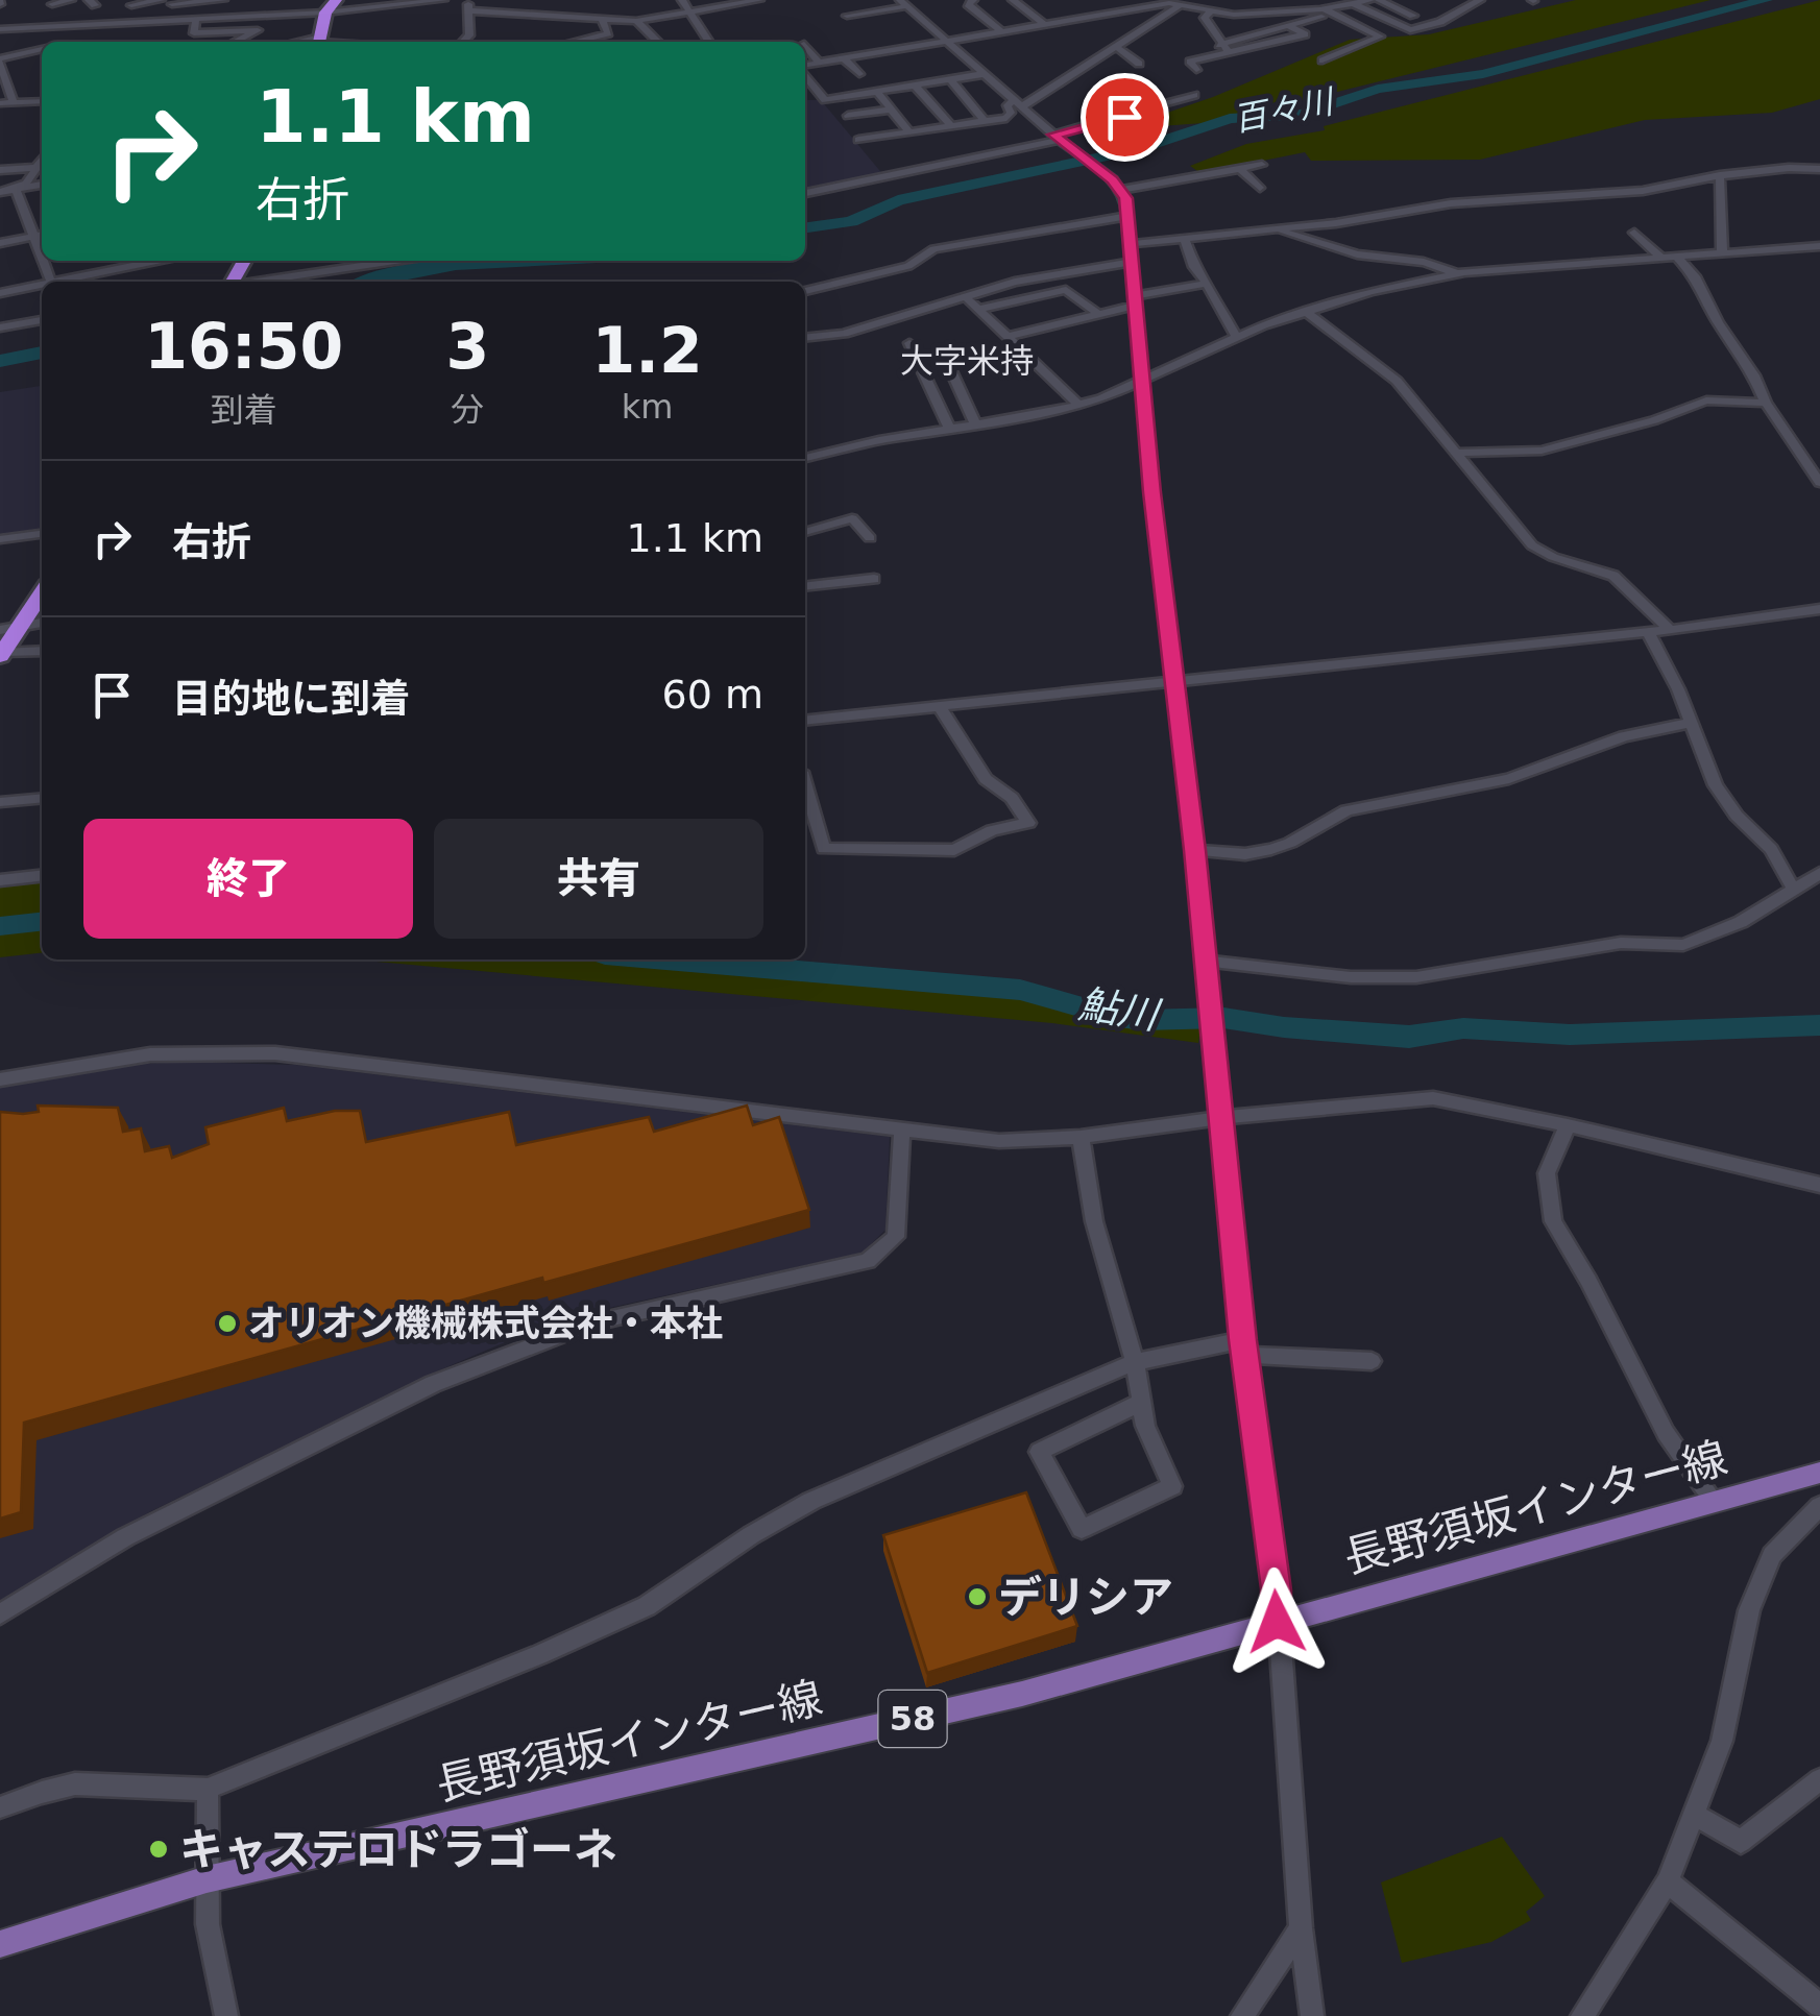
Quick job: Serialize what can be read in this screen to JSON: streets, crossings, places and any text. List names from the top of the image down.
{
  "streets": {
    "main road": ["長野須坂インター線", "58"]
  },
  "districts": ["大字米持"],
  "water": ["百々川", "鮎川"],
  "places": ["オリオン機械株式会社・本社", "デリシア", "キャステロドラゴーネ"],
  "page": {
    "turn": ["1.1 km", "右折"],
    "eta": [
      "16:50",
      "到着",
      "3",
      "分",
      "1.2",
      "km"
    ],
    "list": [
      {
        "name": "右折",
        "value": "1.1 km"
      },
      {
        "name": "目的地に到着",
        "value": "60 m"
      }
    ],
    "buttons": ["終了", "共有"]
  }
}
